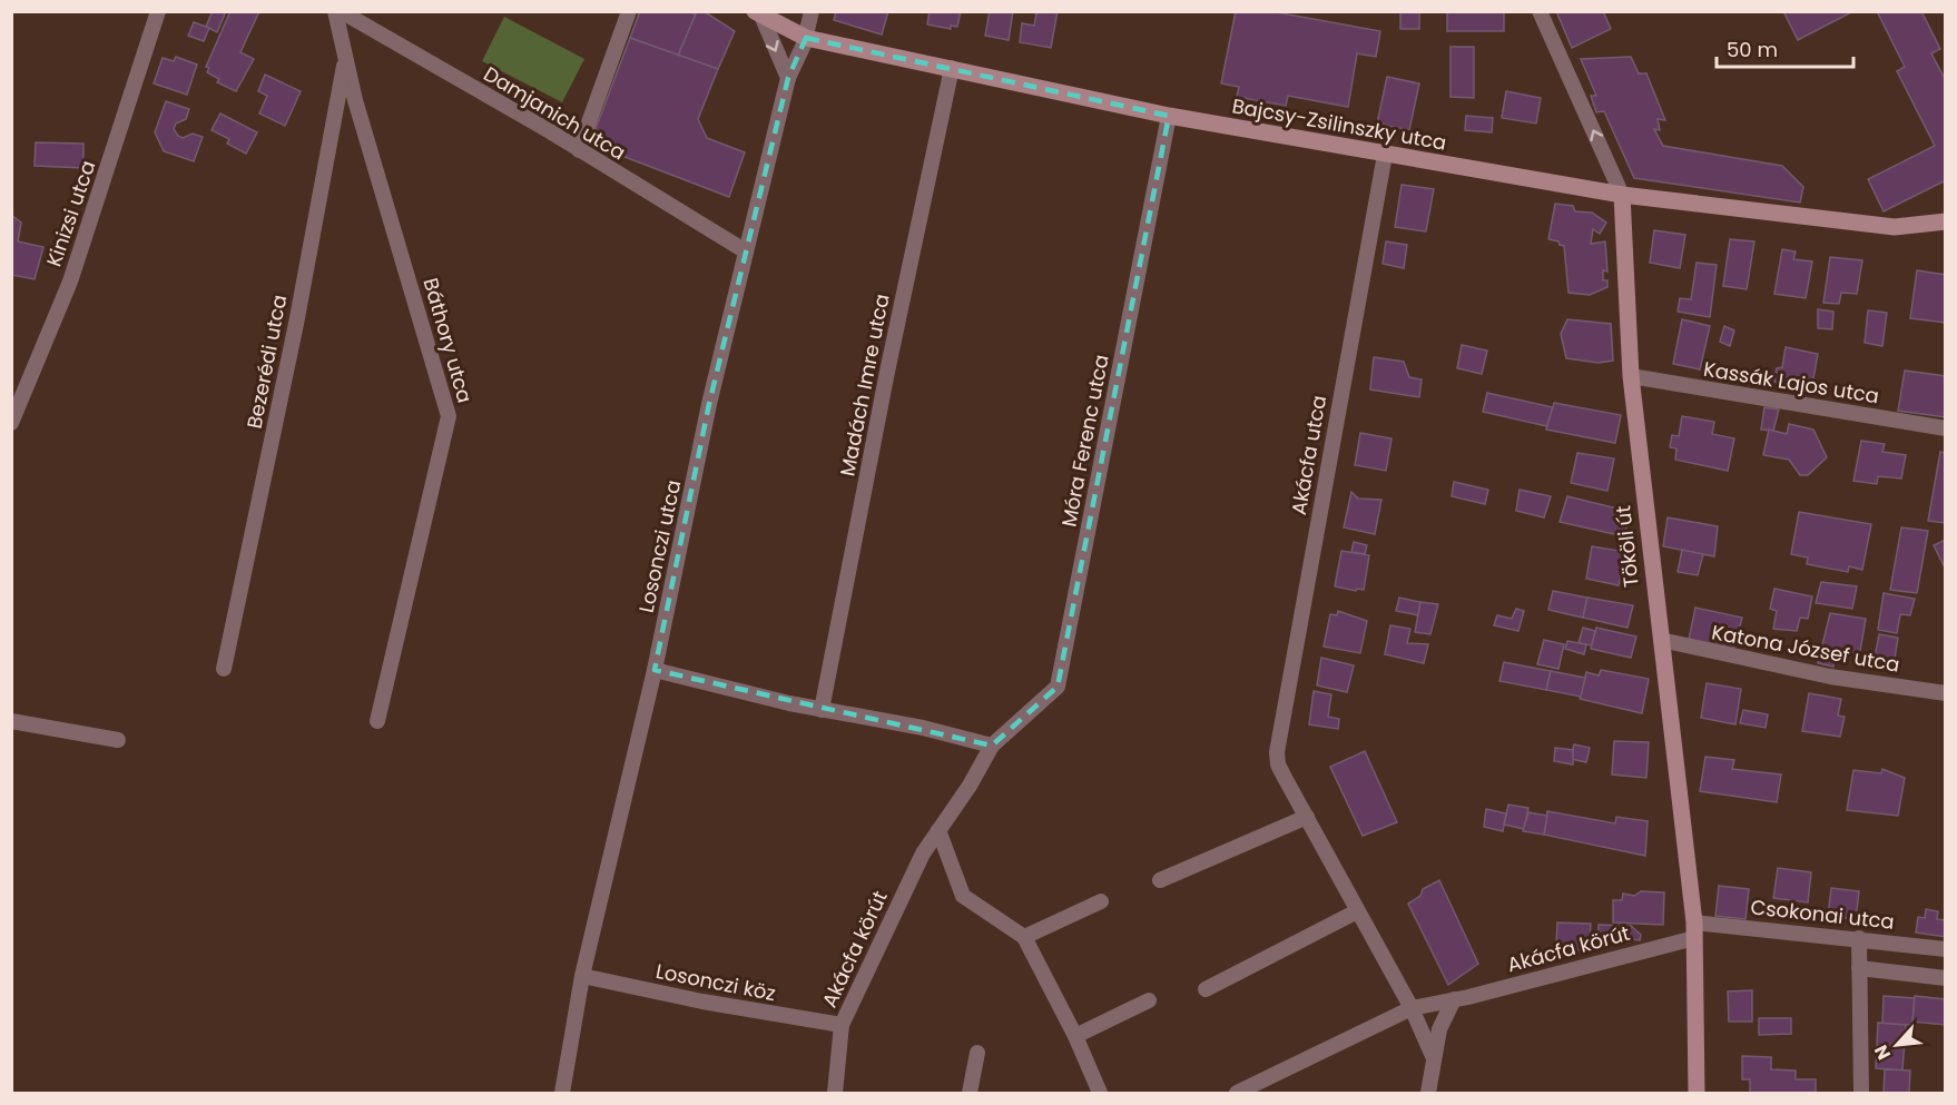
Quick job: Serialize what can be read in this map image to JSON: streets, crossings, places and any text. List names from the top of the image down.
{
  "streets": {
    "street": [
      "Damjanich utca",
      "Bajcsy-Zsilinszky utca",
      "Kinizsi utca",
      "Báthory utca",
      "Bezerédi utca",
      "Kassák Lajos utca",
      "Madách Imre utca",
      "Móra Ferenc utca",
      "Akácfa utca",
      "Losonczi utca",
      "Tököli út",
      "Katona József utca",
      "Csokonai utca",
      "Akácfa körút",
      "Losonczi köz"
    ]
  },
  "crossings": [
    ["Damjanich utca", "Losonczi utca"],
    ["Bajcsy-Zsilinszky utca", "Madách Imre utca"],
    ["Bajcsy-Zsilinszky utca", "Móra Ferenc utca"],
    ["Bajcsy-Zsilinszky utca", "Akácfa utca"],
    ["Bajcsy-Zsilinszky utca", "Losonczi utca"],
    ["Bajcsy-Zsilinszky utca", "Tököli út"],
    ["Báthory utca", "Bezerédi utca"],
    ["Kassák Lajos utca", "Tököli út"],
    ["Móra Ferenc utca", "Akácfa körút"],
    ["Losonczi utca", "Losonczi köz"],
    ["Tököli út", "Katona József utca"],
    ["Tököli út", "Csokonai utca"],
    ["Tököli út", "Akácfa körút"],
    ["Csokonai utca", "Akácfa körút"],
    ["Akácfa körút", "Losonczi köz"]
  ],
  "scale_bar": "50 m",
  "north": "bottom left"
}
